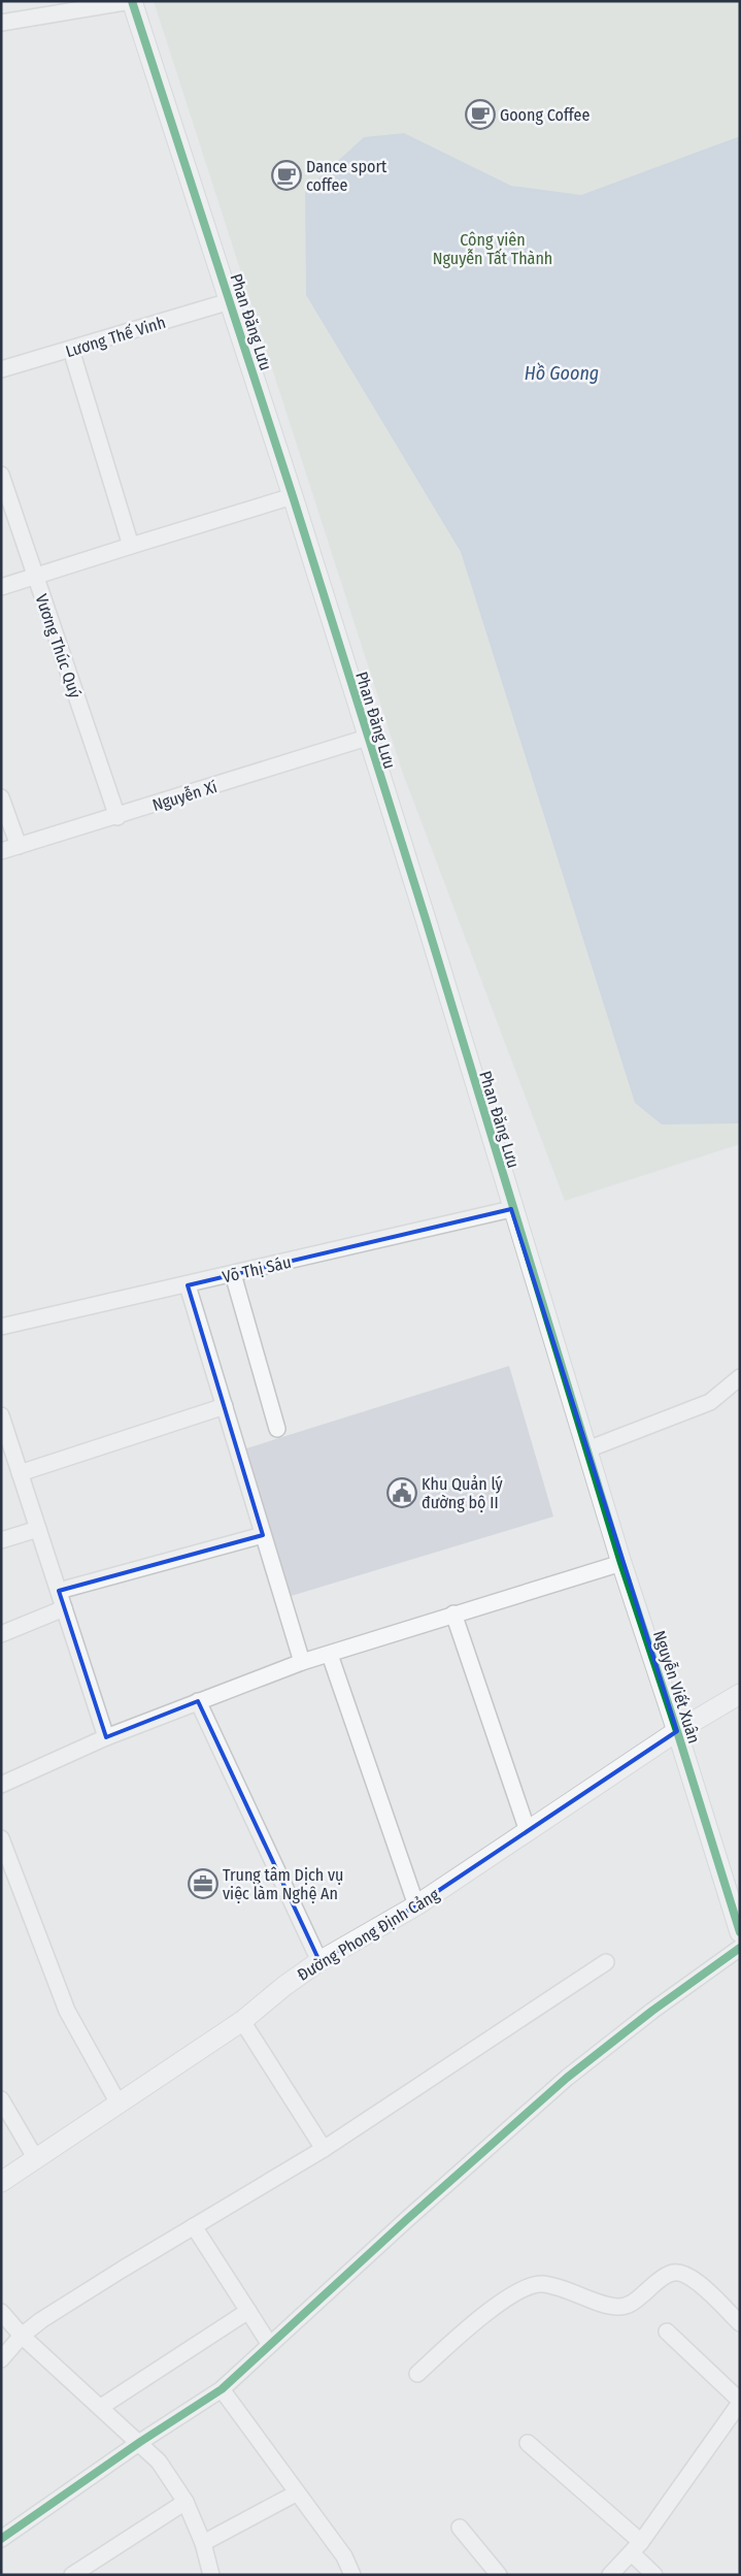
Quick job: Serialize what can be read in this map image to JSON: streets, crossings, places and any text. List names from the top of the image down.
{
  "streets": {
    "street": [
      "Phan Đăng Lưu",
      "Lương Thế Vinh",
      "Vương Thúc Quý",
      "Nguyễn Xí",
      "Võ Thị Sáu",
      "Nguyễn Viết Xuân",
      "Đường Phong Định Cảng"
    ]
  },
  "crossings": [
    ["Phan Đăng Lưu", "Lương Thế Vinh"],
    ["Phan Đăng Lưu", "Nguyễn Xí"],
    ["Phan Đăng Lưu", "Võ Thị Sáu"],
    ["Phan Đăng Lưu", "Nguyễn Viết Xuân"],
    ["Vương Thúc Quý", "Nguyễn Xí"],
    ["Nguyễn Viết Xuân", "Đường Phong Định Cảng"]
  ],
  "water": ["Hồ Goong"],
  "parks": ["Công viên Nguyễn Tất Thành"],
  "places": {
    "cafe": ["Goong Coffee", "Dance sport coffee"],
    "public building": ["Khu Quản lý đường bộ II"],
    "office": ["Trung tâm Dịch vụ việc làm Nghệ An"]
  }
}
